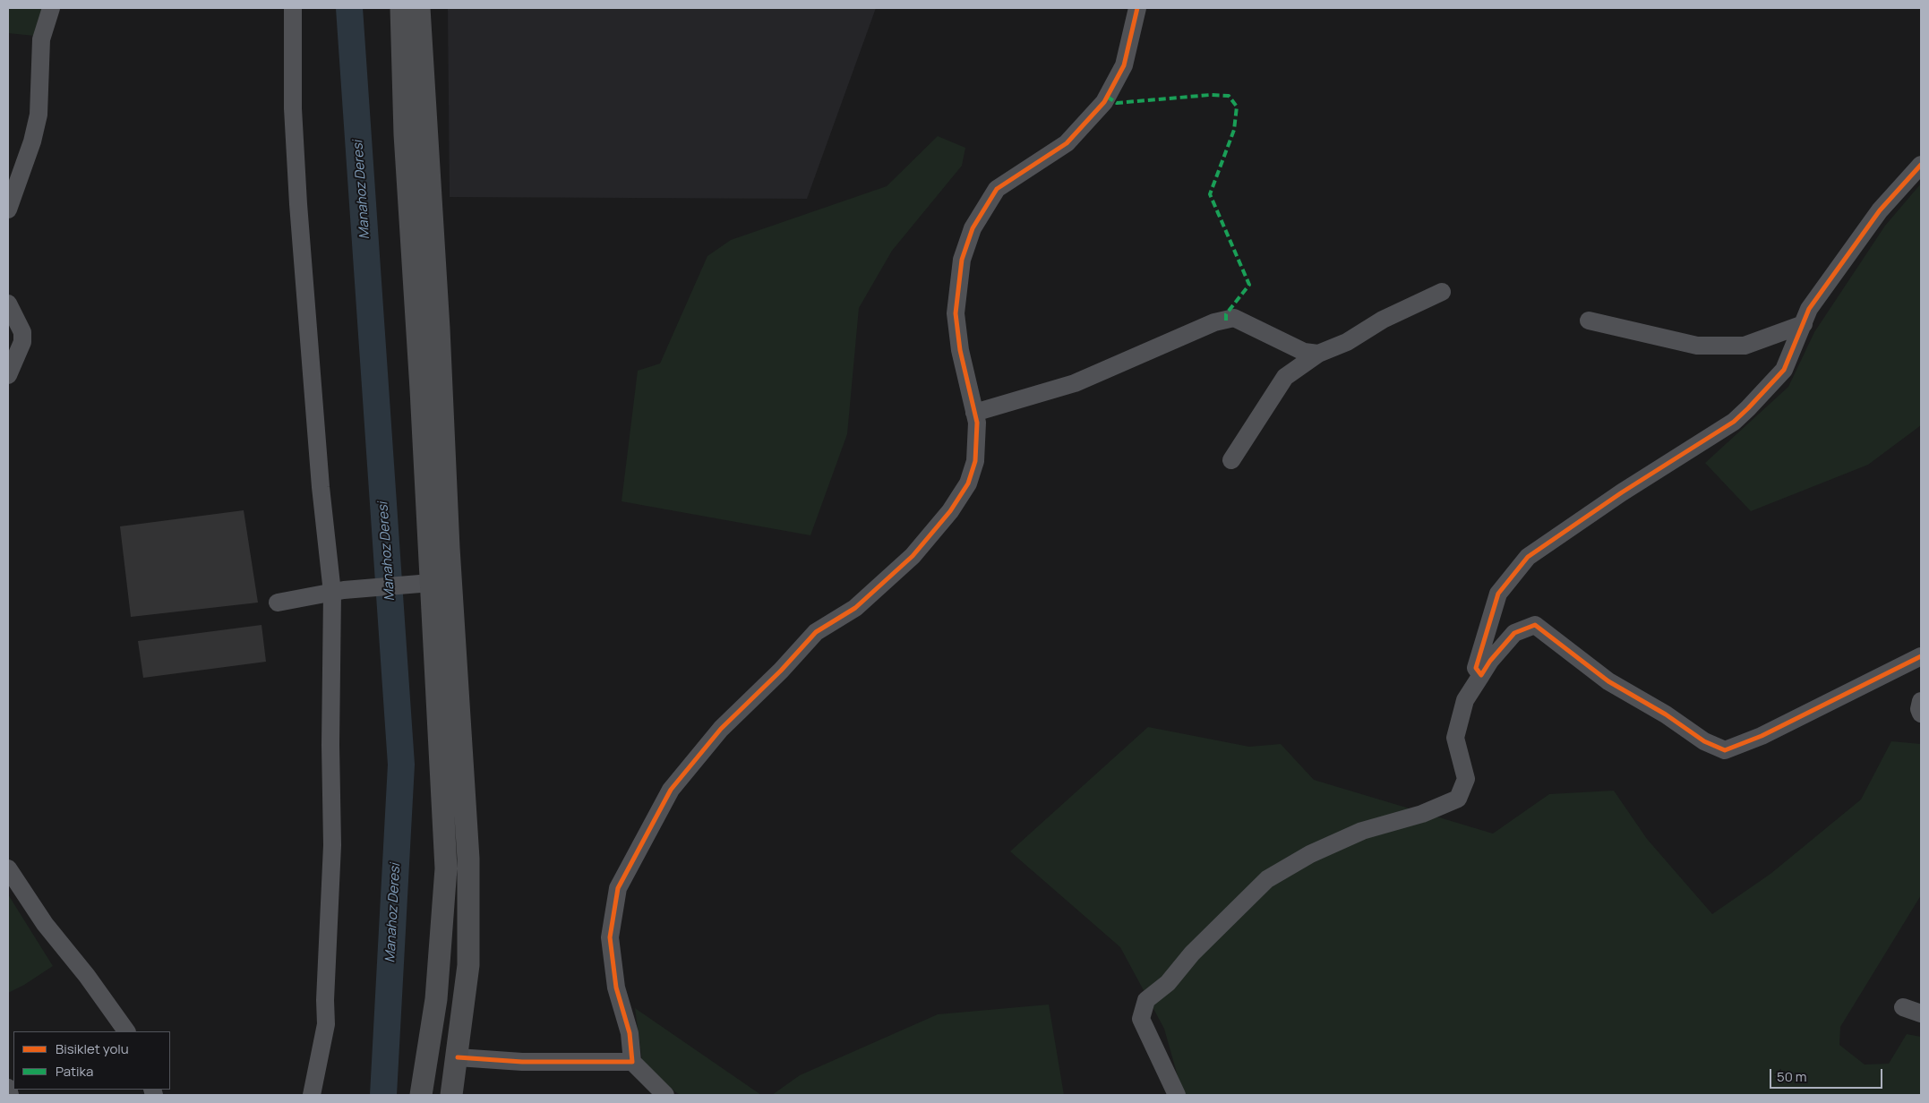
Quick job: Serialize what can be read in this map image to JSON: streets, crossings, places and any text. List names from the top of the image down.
{
  "water": ["Manahoz Deresi"],
  "legend": ["Bisiklet yolu", "Patika"],
  "scale_bar": "50 m"
}
